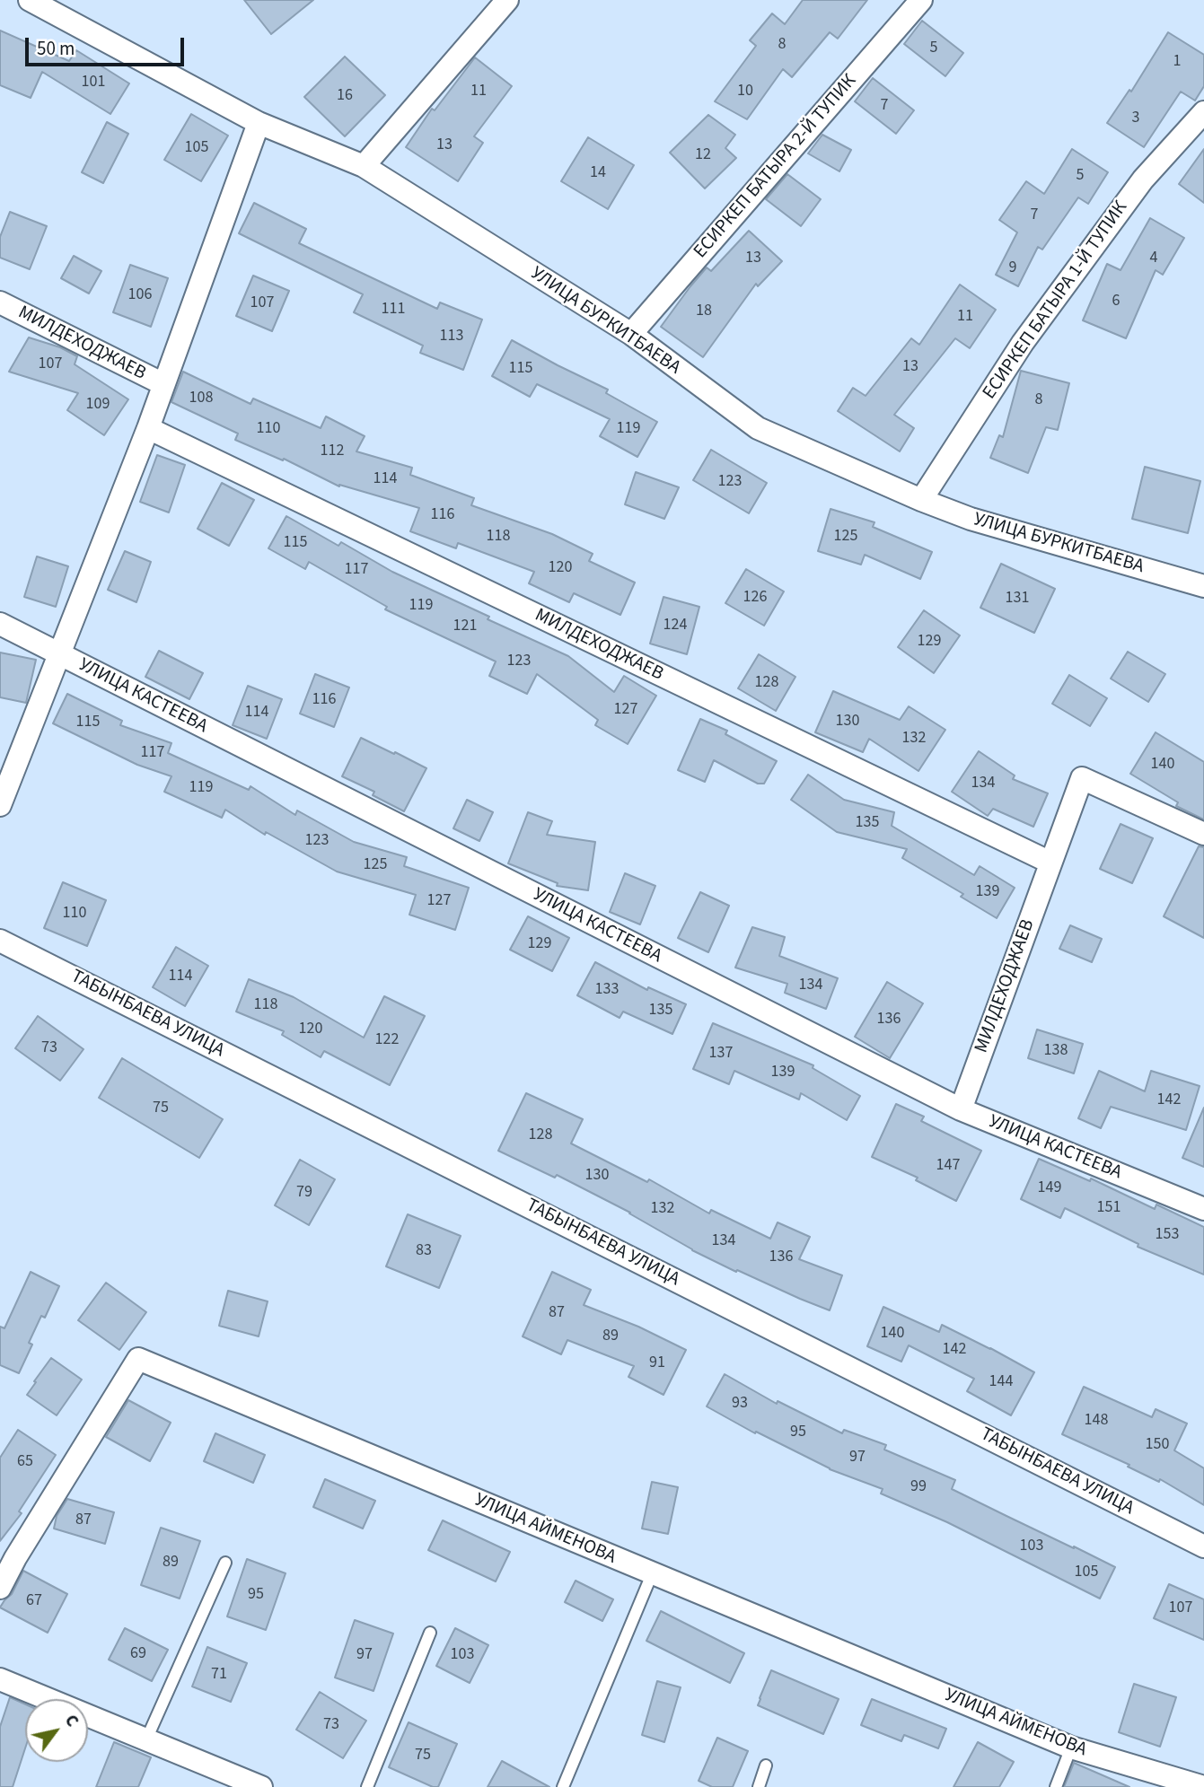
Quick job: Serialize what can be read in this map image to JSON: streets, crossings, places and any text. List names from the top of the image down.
{
  "streets": {
    "street": [
      "ЕСИРКЕП БАТЫРА 2-Й ТУПИК",
      "ЕСИРКЕП БАТЫРА 1-Й ТУПИК",
      "УЛИЦА БУРКИТБАЕВА",
      "МИЛДЕХОДЖАЕВ",
      "УЛИЦА КАСТЕЕВА",
      "ТАБЫНБАЕВА УЛИЦА",
      "УЛИЦА АЙМЕНОВА"
    ]
  },
  "crossings": [
    ["ЕСИРКЕП БАТЫРА 2-Й ТУПИК", "УЛИЦА БУРКИТБАЕВА"],
    ["ЕСИРКЕП БАТЫРА 1-Й ТУПИК", "УЛИЦА БУРКИТБАЕВА"],
    ["МИЛДЕХОДЖАЕВ", "УЛИЦА КАСТЕЕВА"]
  ],
  "house_numbers": [
    "8",
    "5",
    "1",
    "101",
    "11",
    "10",
    "16",
    "7",
    "3",
    "13",
    "105",
    "12",
    "14",
    "5",
    "7",
    "13",
    "4",
    "9",
    "106",
    "6",
    "107",
    "111",
    "18",
    "11",
    "113",
    "107",
    "13",
    "115",
    "108",
    "8",
    "109",
    "110",
    "119",
    "112",
    "114",
    "123",
    "116",
    "118",
    "125",
    "115",
    "120",
    "117",
    "126",
    "131",
    "119",
    "124",
    "121",
    "129",
    "123",
    "128",
    "116",
    "127",
    "114",
    "130",
    "115",
    "132",
    "117",
    "140",
    "134",
    "119",
    "135",
    "123",
    "125",
    "139",
    "127",
    "110",
    "129",
    "114",
    "134",
    "133",
    "118",
    "135",
    "136",
    "120",
    "122",
    "73",
    "138",
    "137",
    "139",
    "142",
    "75",
    "128",
    "147",
    "130",
    "149",
    "79",
    "151",
    "132",
    "153",
    "134",
    "83",
    "136",
    "87",
    "140",
    "89",
    "142",
    "91",
    "144",
    "93",
    "148",
    "95",
    "150",
    "97",
    "65",
    "99",
    "87",
    "103",
    "89",
    "105",
    "95",
    "67",
    "107",
    "69",
    "97",
    "103",
    "71",
    "73",
    "75"
  ],
  "scale_bar": "50 m",
  "north": "top right"
}
